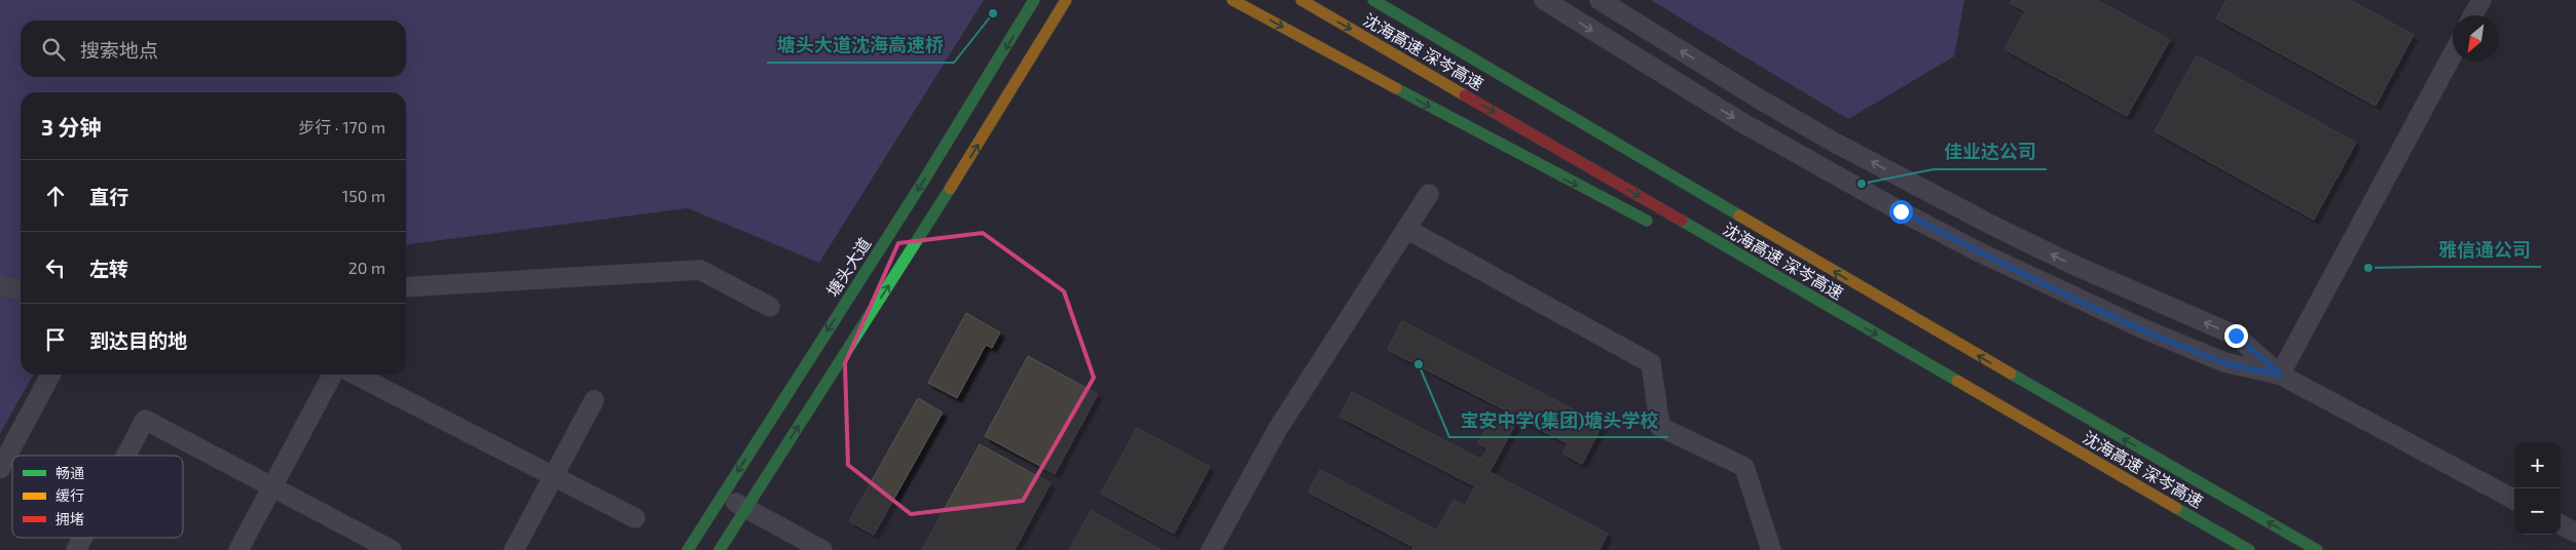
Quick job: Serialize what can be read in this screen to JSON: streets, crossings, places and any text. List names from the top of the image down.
{
  "streets": {
    "main road": ["沈海高速 深岑高速", "塘头大道"]
  },
  "places": [
    "塘头大道沈海高速桥",
    "佳业达公司",
    "雅信通公司",
    "宝安中学(集团)塘头学校"
  ],
  "legend": ["畅通", "缓行", "拥堵"],
  "north": "bottom left",
  "page": {
    "search": "搜索地点",
    "heading": ["3 分钟", "步行 · 170 m"],
    "list": [
      ["直行", "150 m"],
      ["左转", "20 m"],
      "到达目的地"
    ],
    "map_buttons": ["+", "−"]
  }
}
